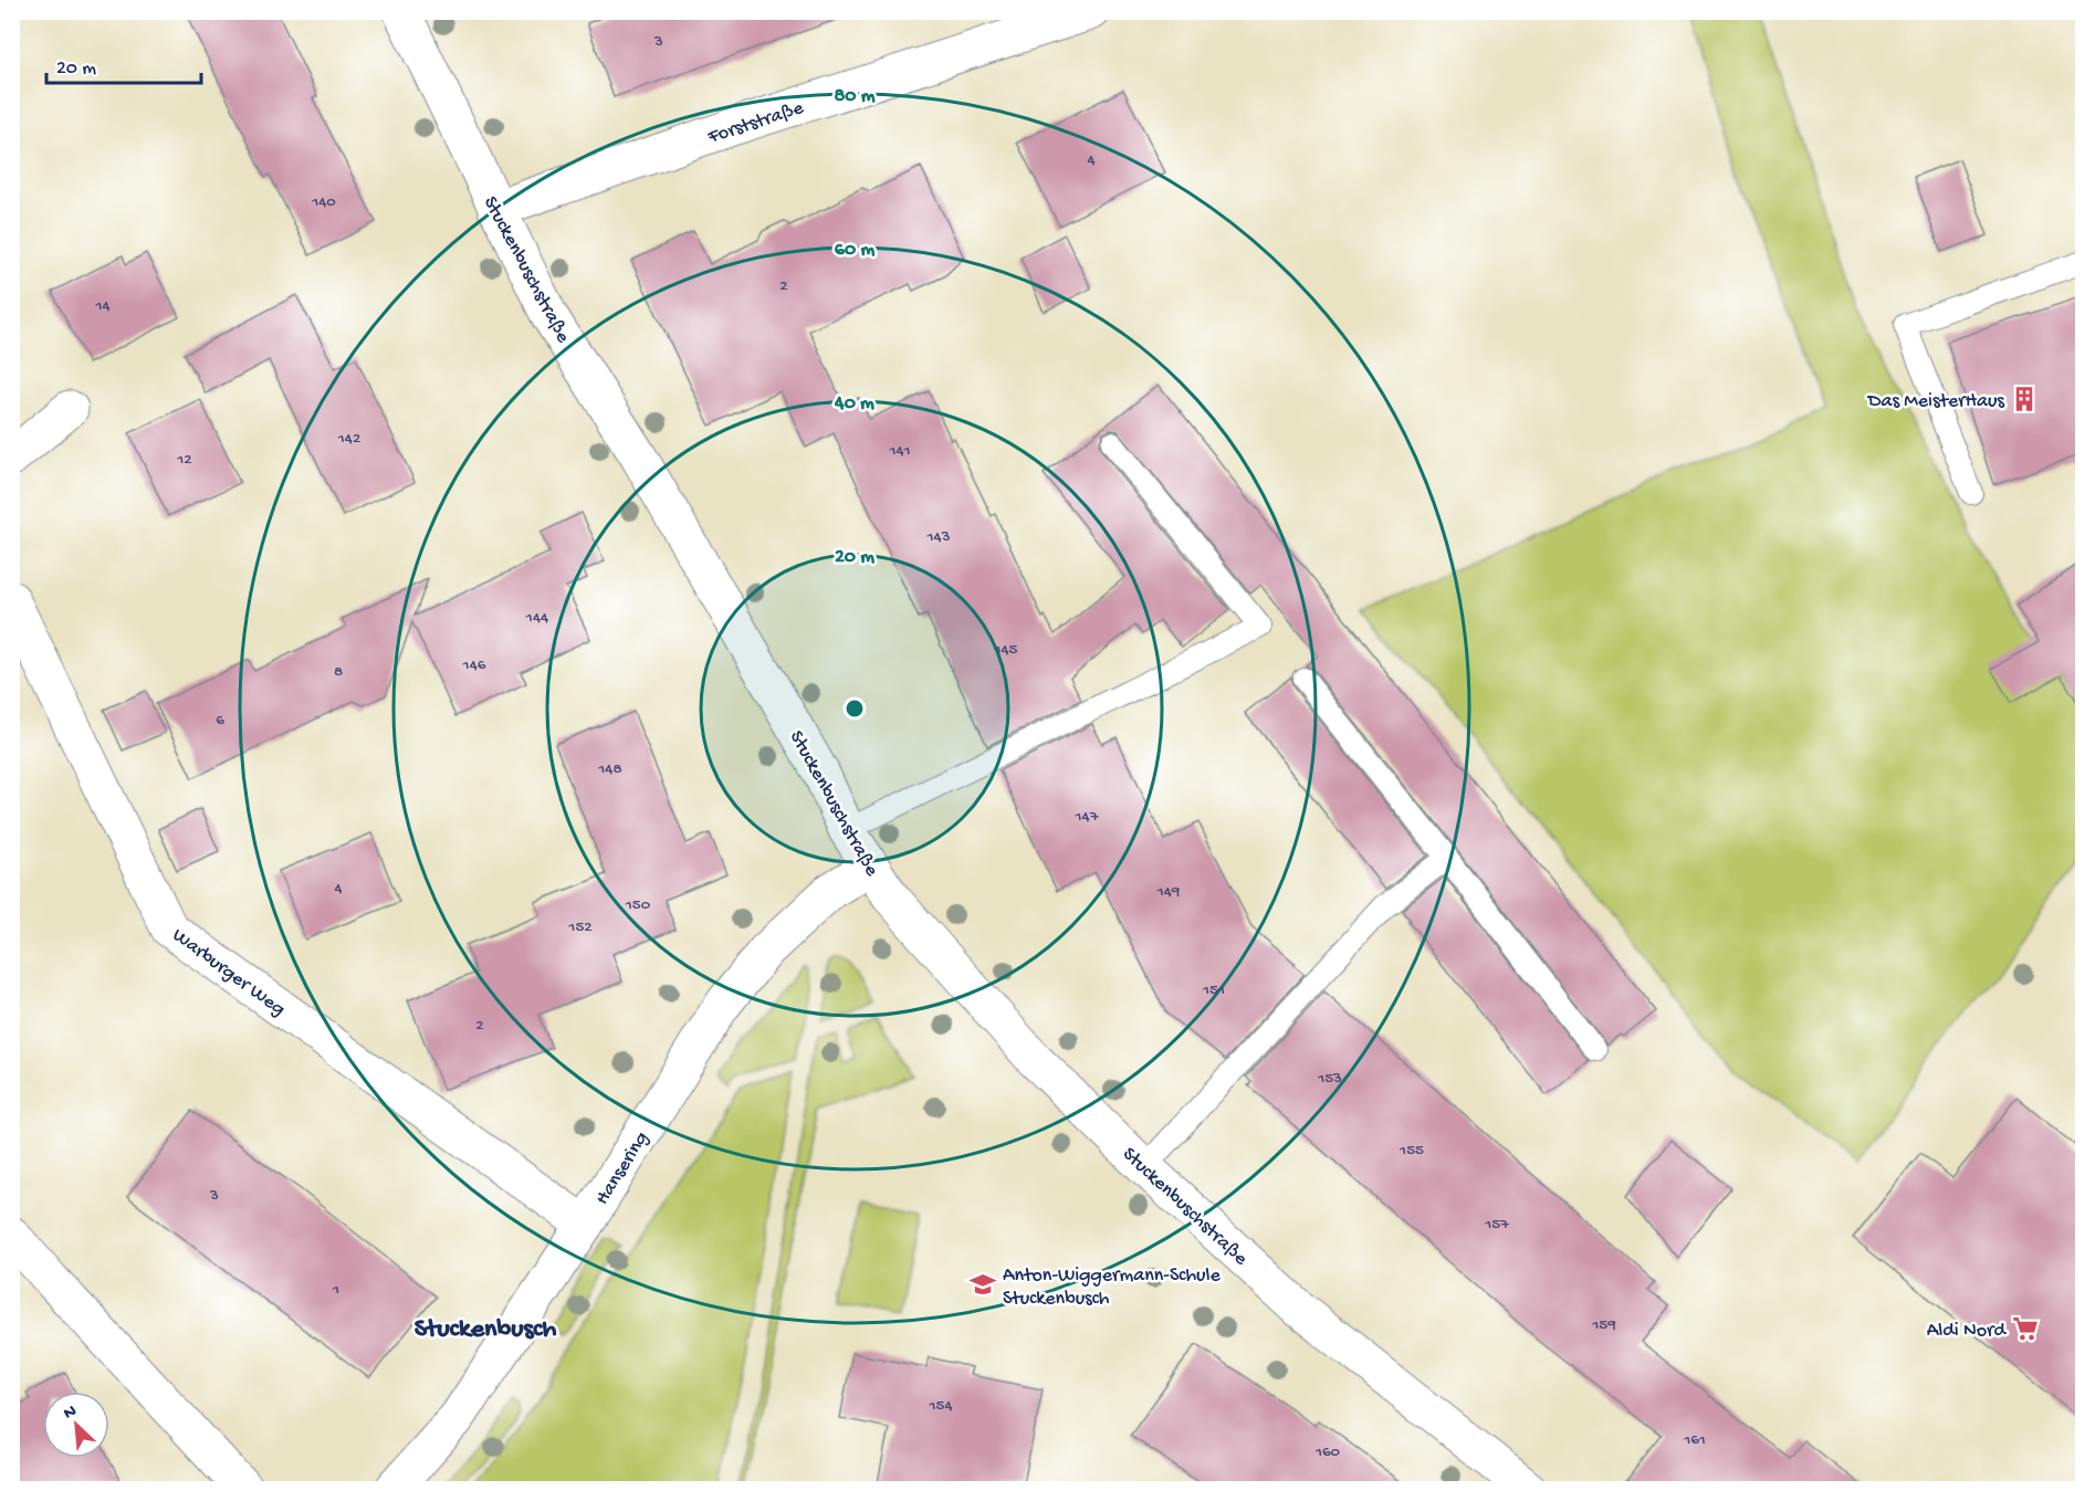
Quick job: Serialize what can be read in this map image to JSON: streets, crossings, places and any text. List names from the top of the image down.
{
  "streets": {
    "street": [
      "Forststraße",
      "Stuckenbuschstraße",
      "Warburger Weg",
      "Hansering"
    ]
  },
  "crossings": [
    ["Forststraße", "Stuckenbuschstraße"],
    ["Stuckenbuschstraße", "Hansering"],
    ["Warburger Weg", "Hansering"]
  ],
  "districts": ["Stuckenbusch"],
  "places": {
    "building": ["Das MeisterHaus"],
    "school or university": ["Anton-Wiggermann-Schule Stuckenbusch"],
    "supermarket": ["Aldi Nord"]
  },
  "house_numbers": [
    "3",
    "4",
    "140",
    "2",
    "14",
    "142",
    "141",
    "12",
    "143",
    "144",
    "145",
    "146",
    "8",
    "6",
    "148",
    "147",
    "4",
    "149",
    "150",
    "152",
    "151",
    "2",
    "153",
    "155",
    "3",
    "157",
    "1",
    "159",
    "154",
    "161",
    "160"
  ],
  "scale_bar": "20 m",
  "north": "top left",
  "rings": [
    "80 m",
    "60 m",
    "40 m",
    "20 m"
  ]
}
